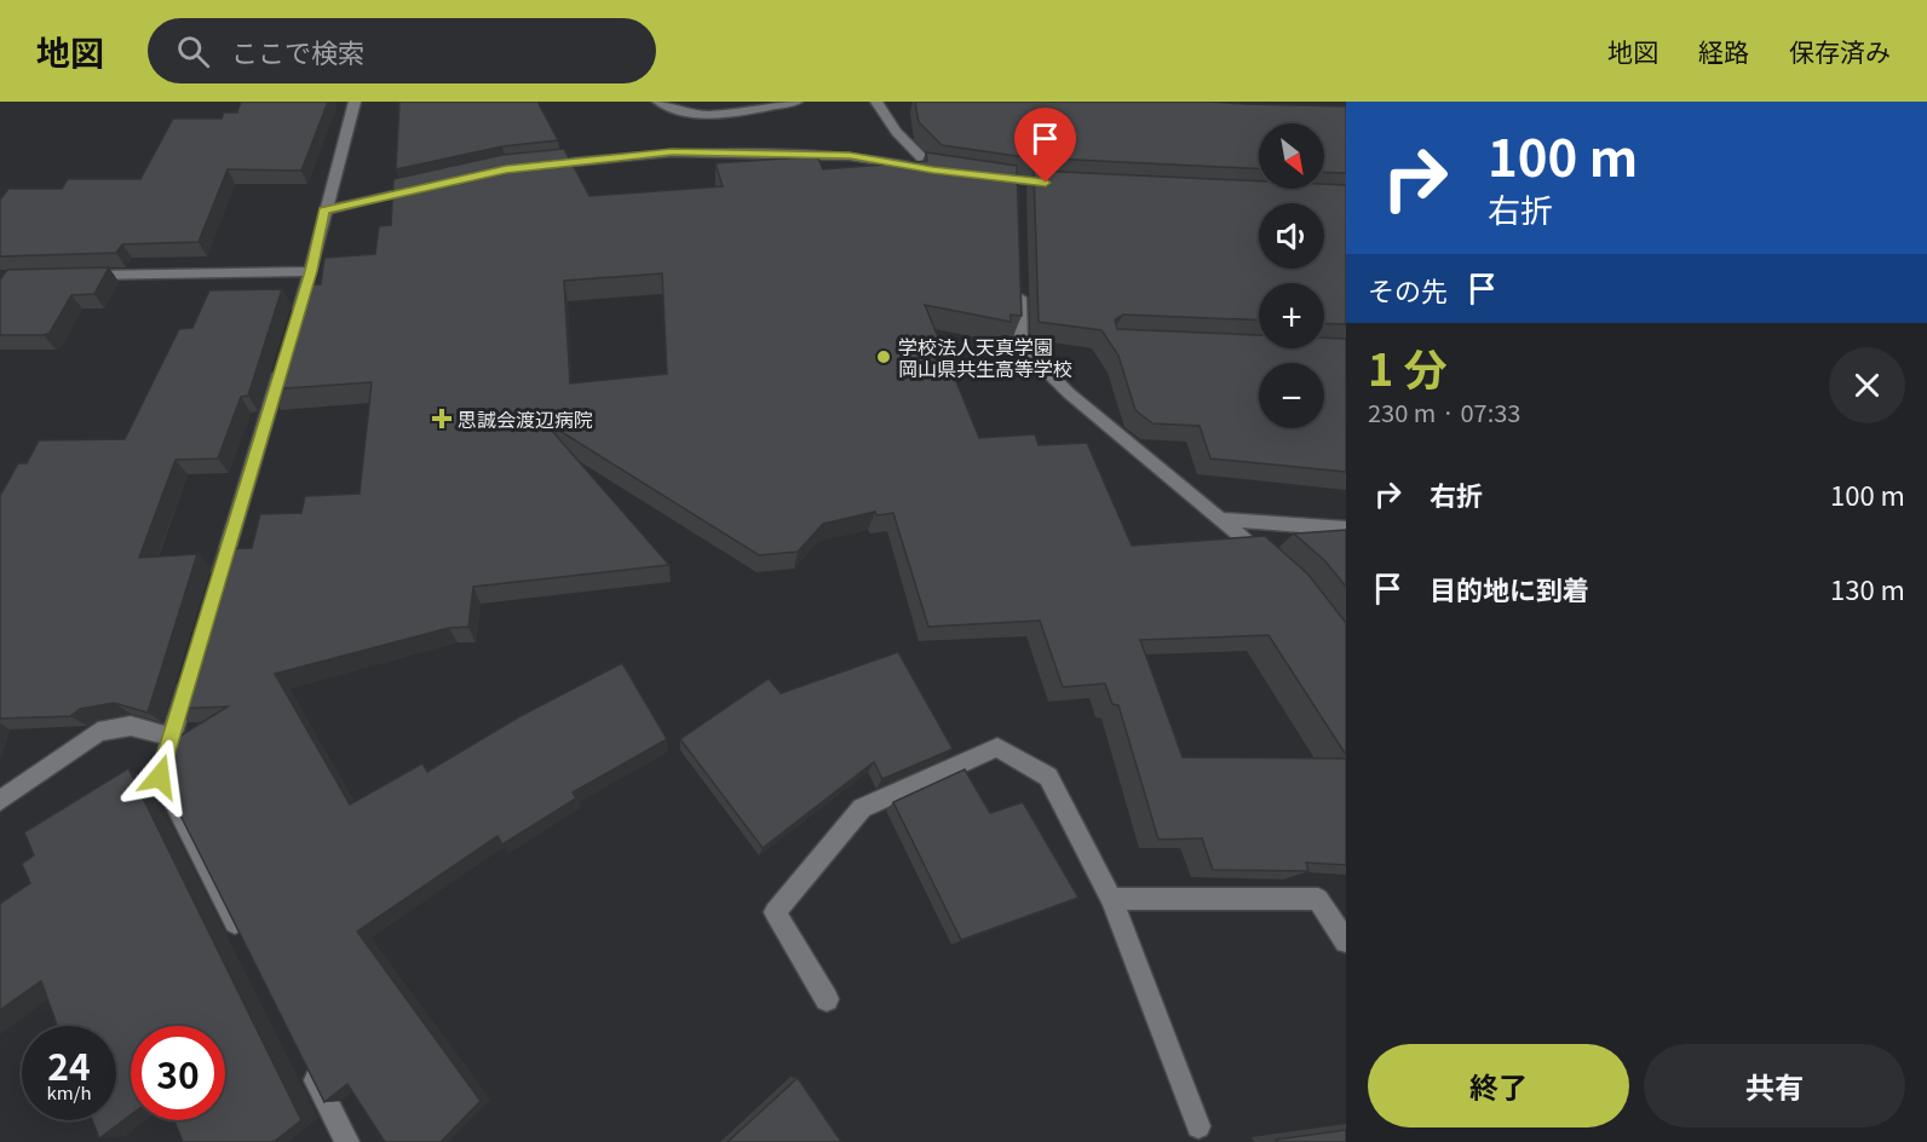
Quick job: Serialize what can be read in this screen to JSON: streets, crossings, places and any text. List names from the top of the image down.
{
  "places": {
    "other": ["学校法人天真学園 岡山県共生高等学校"],
    "health": ["思誠会渡辺病院"]
  },
  "north": "bottom right",
  "page": {
    "header": "地図",
    "search": "ここで検索",
    "nav": ["地図", "経路", "保存済み"],
    "turn": ["100 m", "右折"],
    "map_buttons": ["+", "−"],
    "then": "その先",
    "heading": ["1 分", "230 m · 07:33"],
    "list": [
      {
        "name": "右折",
        "value": "100 m"
      },
      {
        "name": "目的地に到着",
        "value": "130 m"
      }
    ],
    "speed": "24 km/h",
    "limit": "30",
    "buttons": ["終了", "共有"]
  }
}
